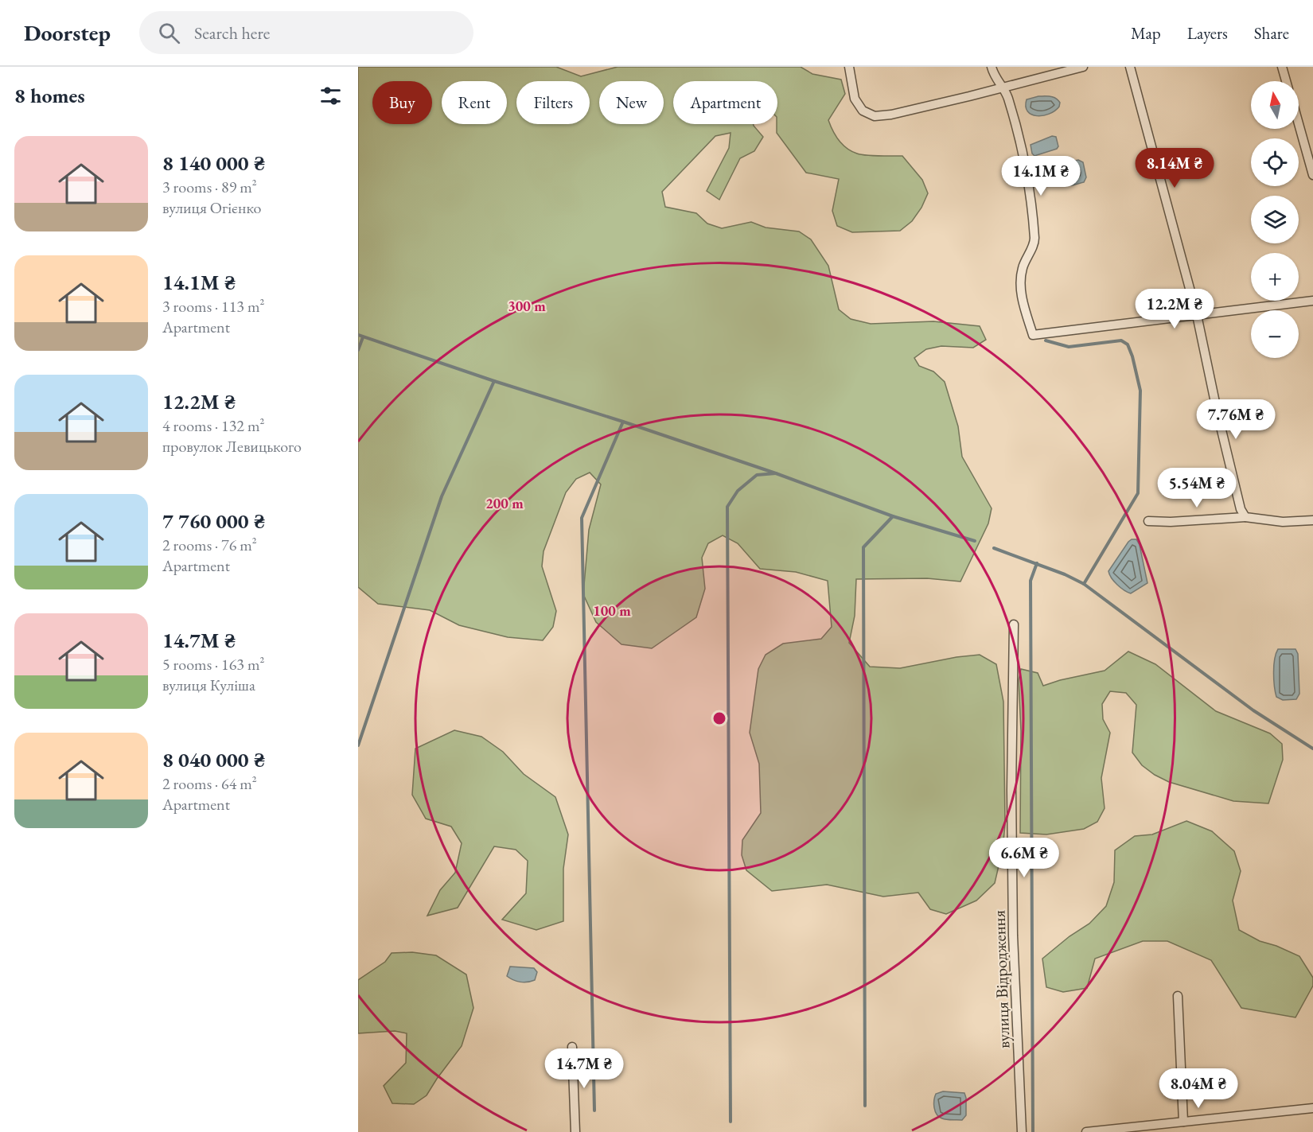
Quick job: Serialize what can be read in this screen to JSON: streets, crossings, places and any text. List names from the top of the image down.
{
  "streets": {
    "street": ["вулиця Відродження"]
  },
  "north": "top",
  "page": {
    "header": "Doorstep",
    "search": "Search here",
    "nav": ["Map", "Layers", "Share"],
    "heading": "8 homes",
    "map_buttons": ["+", "−"],
    "chip": [
      "Buy",
      "Rent",
      "Filters",
      "New",
      "Apartment"
    ],
    "list": [
      {
        "name": "8 140 000 ₴",
        "note": "3 rooms · 89 m² · вулиця Огієнко"
      },
      {
        "name": "14.1M ₴",
        "note": "3 rooms · 113 m² · Apartment"
      },
      {
        "name": "12.2M ₴",
        "note": "4 rooms · 132 m² · провулок Левицького"
      },
      {
        "name": "7 760 000 ₴",
        "note": "2 rooms · 76 m² · Apartment"
      },
      {
        "name": "14.7M ₴",
        "note": "5 rooms · 163 m² · вулиця Куліша"
      },
      {
        "name": "8 040 000 ₴",
        "note": "2 rooms · 64 m² · Apartment"
      }
    ],
    "price": [
      "8.14M ₴",
      "14.1M ₴",
      "12.2M ₴",
      "7.76M ₴",
      "5.54M ₴",
      "6.6M ₴",
      "14.7M ₴",
      "8.04M ₴"
    ]
  },
  "rings": ["300 m", "200 m", "100 m"]
}
